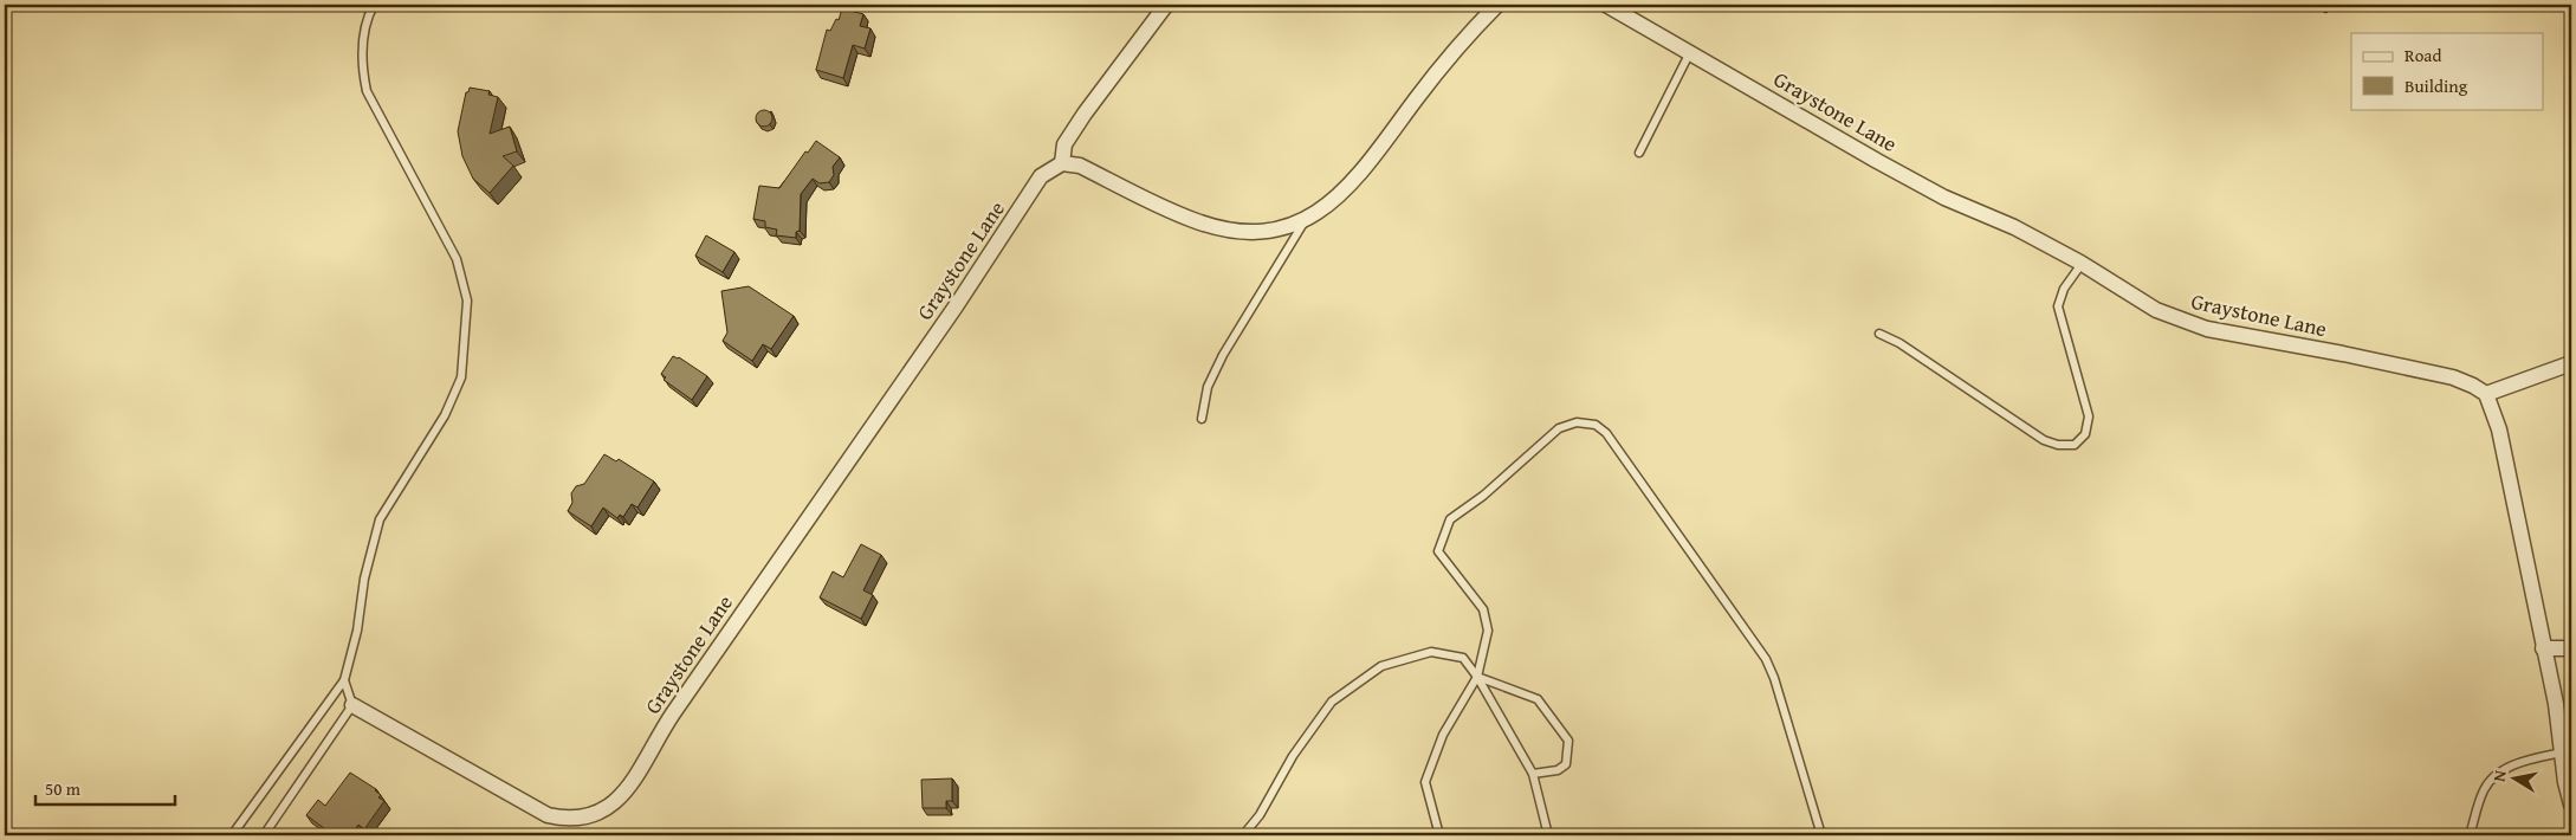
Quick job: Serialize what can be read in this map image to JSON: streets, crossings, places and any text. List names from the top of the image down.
{
  "streets": {
    "street": ["Graystone Lane"]
  },
  "legend": ["Road", "Building"],
  "scale_bar": "50 m",
  "north": "left"
}
